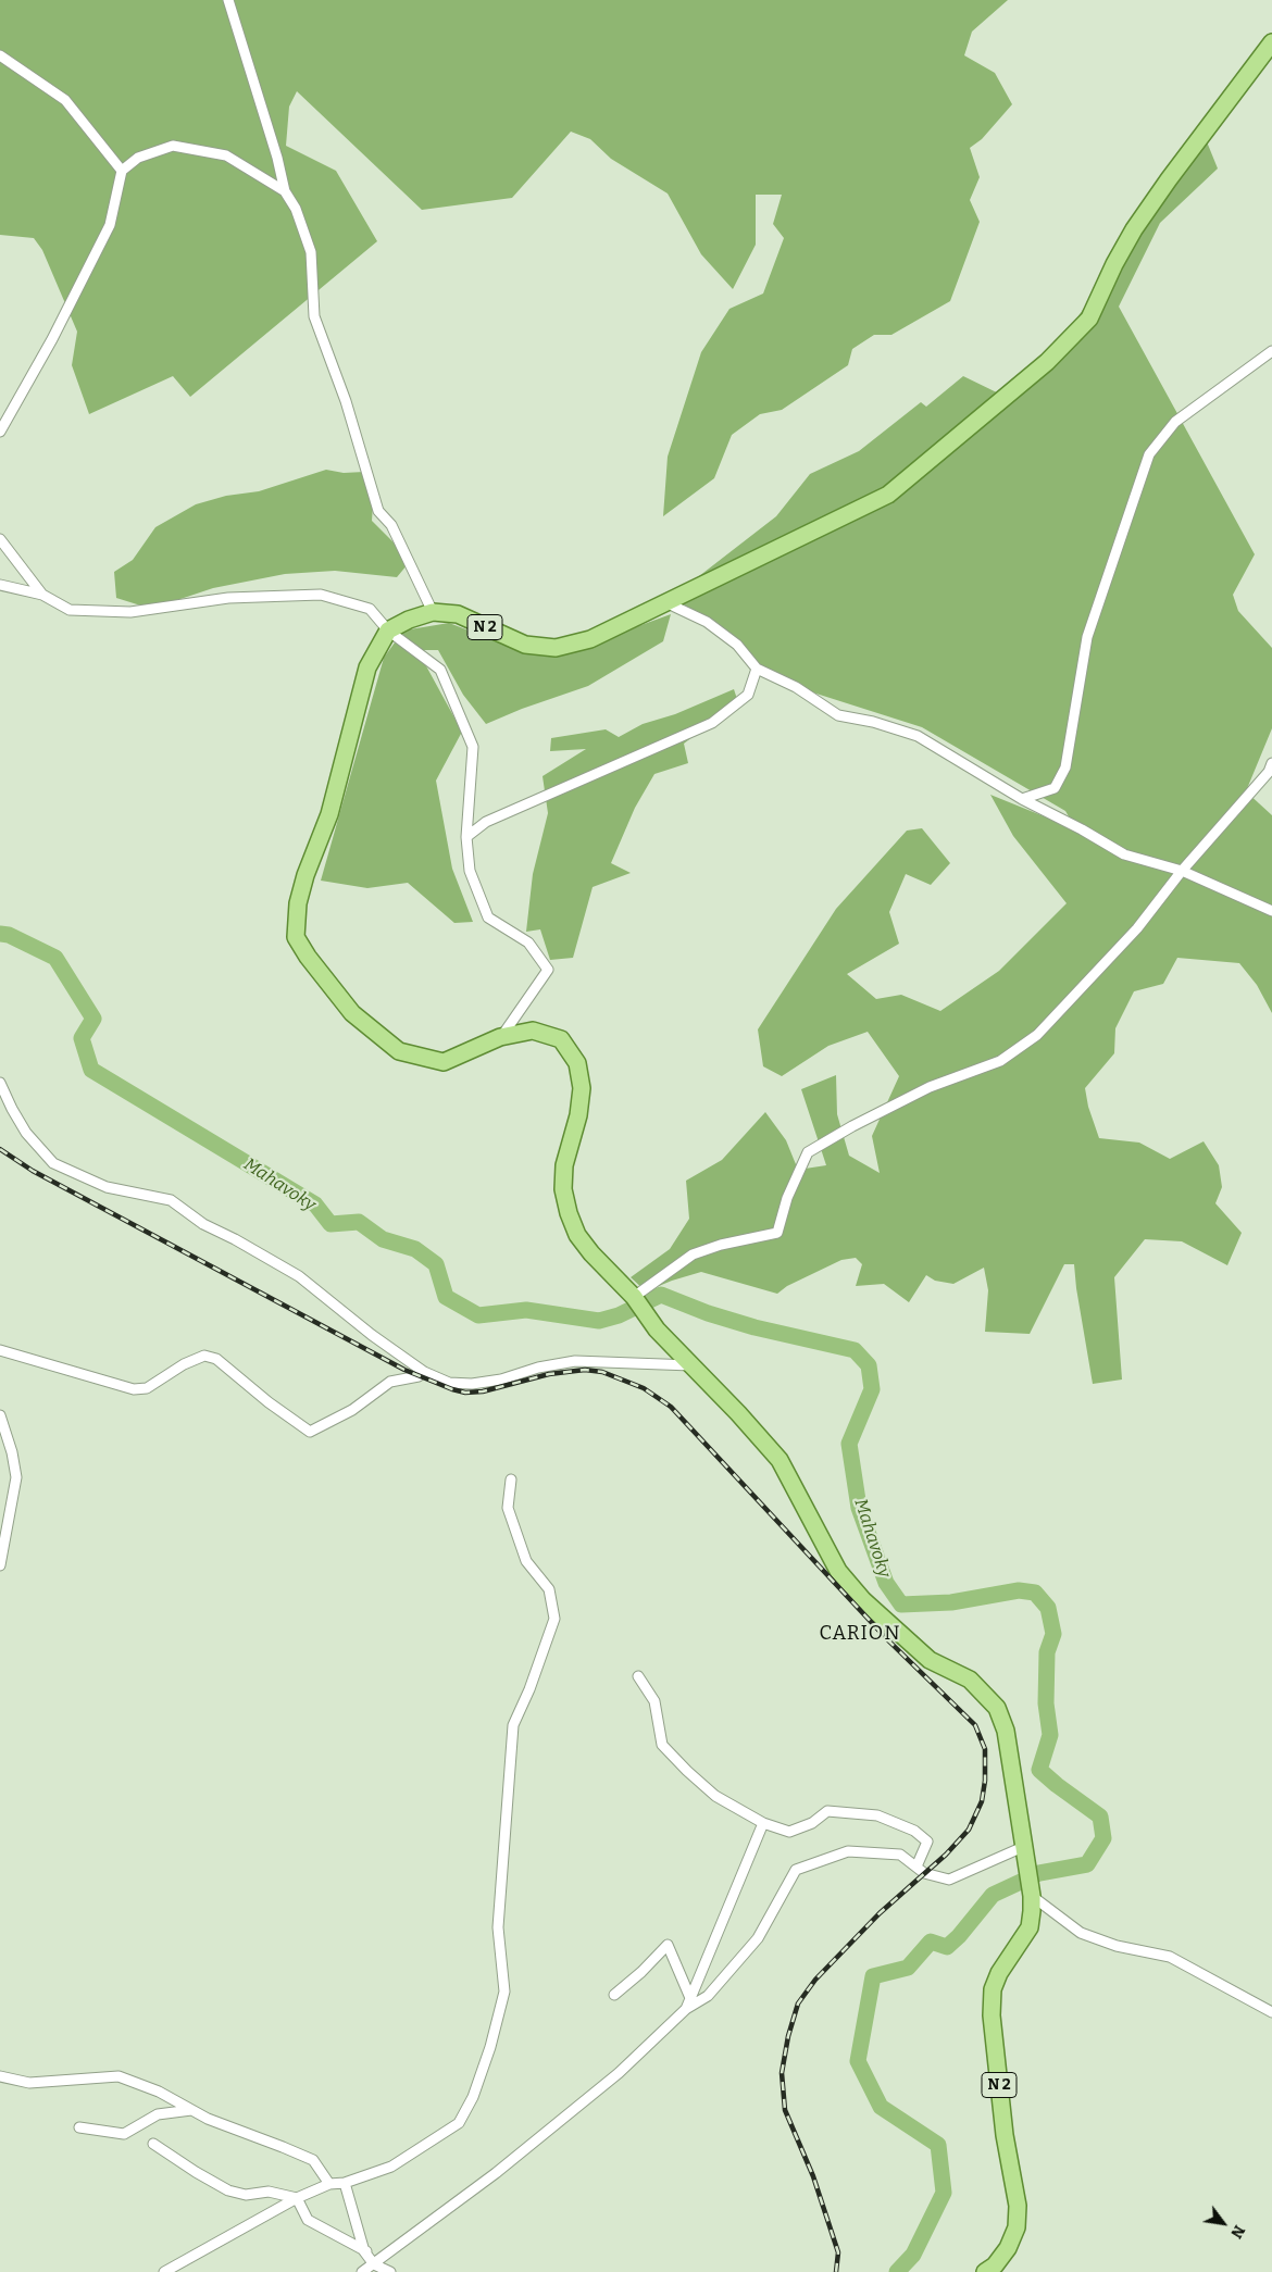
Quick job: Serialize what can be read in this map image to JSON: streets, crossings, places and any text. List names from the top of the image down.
{
  "streets": {
    "main road": ["N 2"]
  },
  "districts": ["CARION"],
  "water": ["Mahavoky"],
  "north": "bottom right"
}
